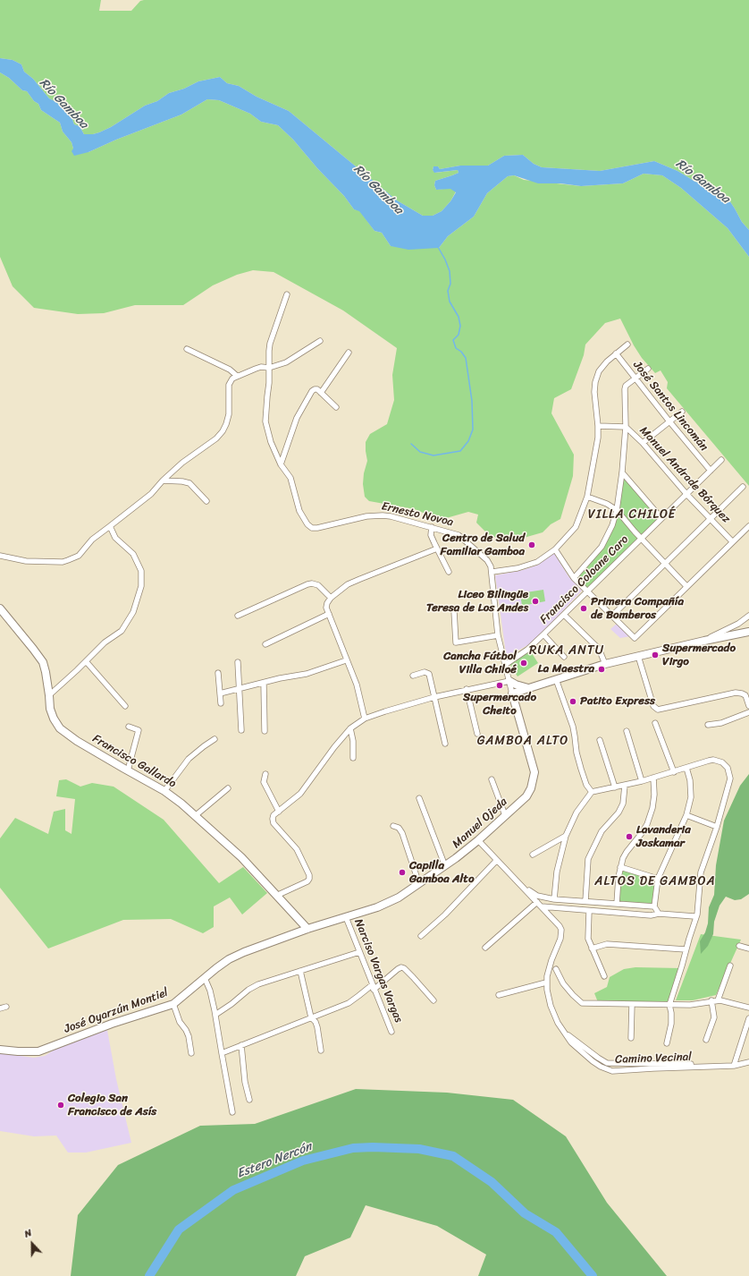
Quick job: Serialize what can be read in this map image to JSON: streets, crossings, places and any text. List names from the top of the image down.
{
  "streets": {
    "street": [
      "José Santos Lincomán",
      "Manuel Andrade Bórquez",
      "Ernesto Novoa",
      "Francisco Coloane Caro",
      "Francisco Gallardo",
      "Manuel Ojeda",
      "Narciso Vargas Vargas",
      "José Oyarzún Montiel",
      "Camino Vecinal"
    ]
  },
  "crossings": [
    ["José Santos Lincomán", "Francisco Coloane Caro"],
    ["Manuel Andrade Bórquez", "Francisco Coloane Caro"],
    ["Ernesto Novoa", "Francisco Coloane Caro"],
    ["Ernesto Novoa", "Manuel Ojeda"],
    ["Francisco Gallardo", "Manuel Ojeda"],
    ["Francisco Gallardo", "José Oyarzún Montiel"],
    ["Manuel Ojeda", "Narciso Vargas Vargas"],
    ["Manuel Ojeda", "José Oyarzún Montiel"]
  ],
  "districts": [
    "VILLA CHILOÉ",
    "RUKA ANTU",
    "GAMBOA ALTO",
    "ALTOS DE GAMBOA"
  ],
  "water": ["Río Gamboa", "Estero Nercón"],
  "places": [
    "Centro de Salud Familiar Gamboa",
    "Liceo Bilingüe Teresa de Los Andes",
    "Primera Compañía de Bomberos",
    "Supermercado Virgo",
    "Cancha Fútbol Villa Chiloé",
    "La Maestra",
    "Supermercado Cheito",
    "Patito Express",
    "Lavanderia Joskamar",
    "Capilla Gamboa Alto",
    "Colegio San Francisco de Asís"
  ],
  "north": "top"
}
